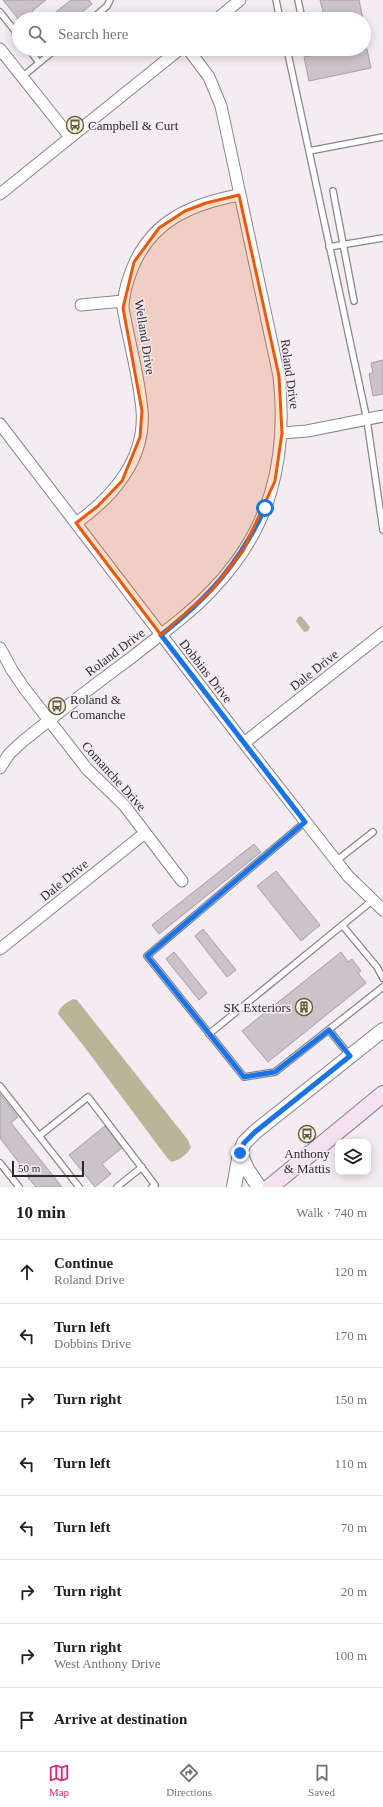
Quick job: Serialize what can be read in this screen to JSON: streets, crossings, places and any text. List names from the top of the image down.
{
  "streets": {
    "street": [
      "Welland Drive",
      "Roland Drive",
      "Dale Drive",
      "Dobbins Drive",
      "Comanche Drive"
    ]
  },
  "crossings": [
    ["Welland Drive", "Roland Drive"],
    ["Welland Drive", "Dobbins Drive"],
    ["Roland Drive", "Dobbins Drive"],
    ["Roland Drive", "Comanche Drive"],
    ["Dale Drive", "Dobbins Drive"],
    ["Dale Drive", "Comanche Drive"]
  ],
  "places": {
    "bus stop": ["Campbell & Curt", "Roland & Comanche", "Anthony & Mattis"],
    "building": ["SK Exteriors"]
  },
  "scale_bar": "50 m",
  "page": {
    "search": "Search here",
    "scale": "50 m",
    "heading": ["10 min", "Walk · 740 m"],
    "list": [
      ["Continue", "Roland Drive", "120 m"],
      ["Turn left", "Dobbins Drive", "170 m"],
      ["Turn right", "150 m"],
      ["Turn left", "110 m"],
      ["Turn left", "70 m"],
      ["Turn right", "20 m"],
      ["Turn right", "West Anthony Drive", "100 m"],
      "Arrive at destination"
    ],
    "nav": ["Map", "Directions", "Saved"]
  }
}
